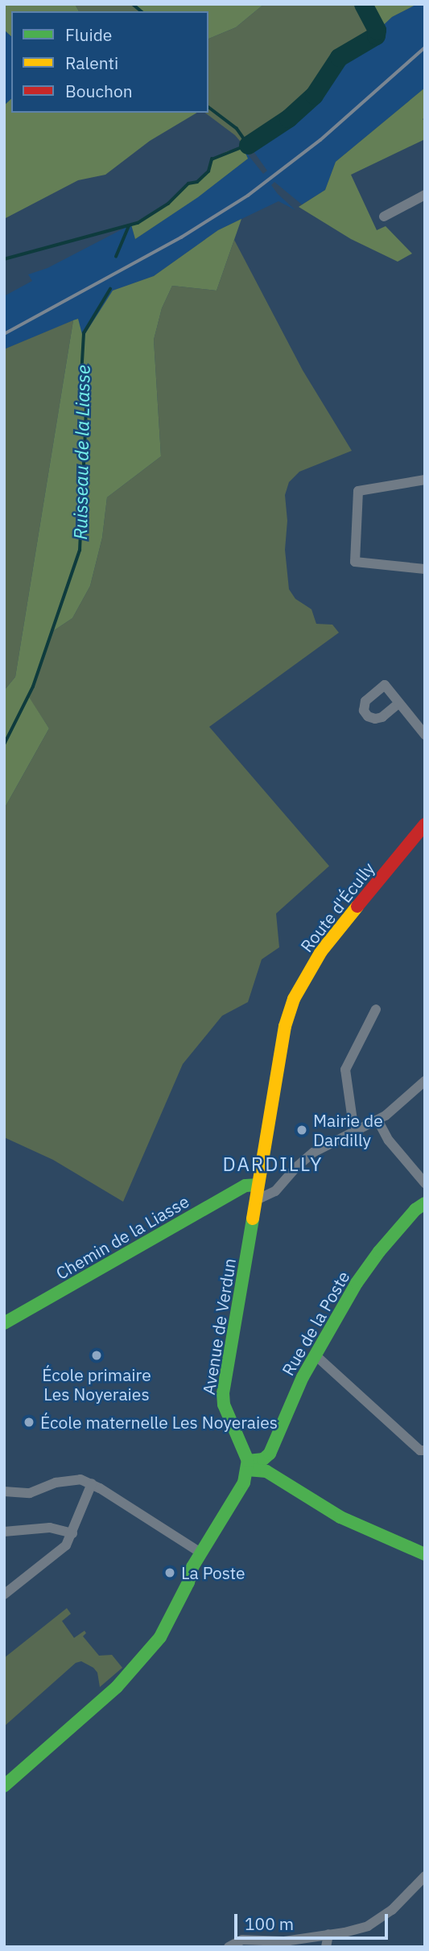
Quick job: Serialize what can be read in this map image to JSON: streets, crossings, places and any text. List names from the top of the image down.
{
  "streets": {
    "street": [
      "Route d'Écully",
      "Chemin de la Liasse",
      "Rue de la Poste",
      "Avenue de Verdun"
    ]
  },
  "crossings": [
    ["Route d'Écully", "Chemin de la Liasse"],
    ["Route d'Écully", "Avenue de Verdun"],
    ["Chemin de la Liasse", "Avenue de Verdun"]
  ],
  "districts": ["DARDILLY"],
  "water": ["Ruisseau de la Liasse"],
  "places": [
    "Mairie de Dardilly",
    "École primaire Les Noyeraies",
    "École maternelle Les Noyeraies",
    "La Poste"
  ],
  "legend": ["Fluide", "Ralenti", "Bouchon"],
  "scale_bar": "100 m"
}
